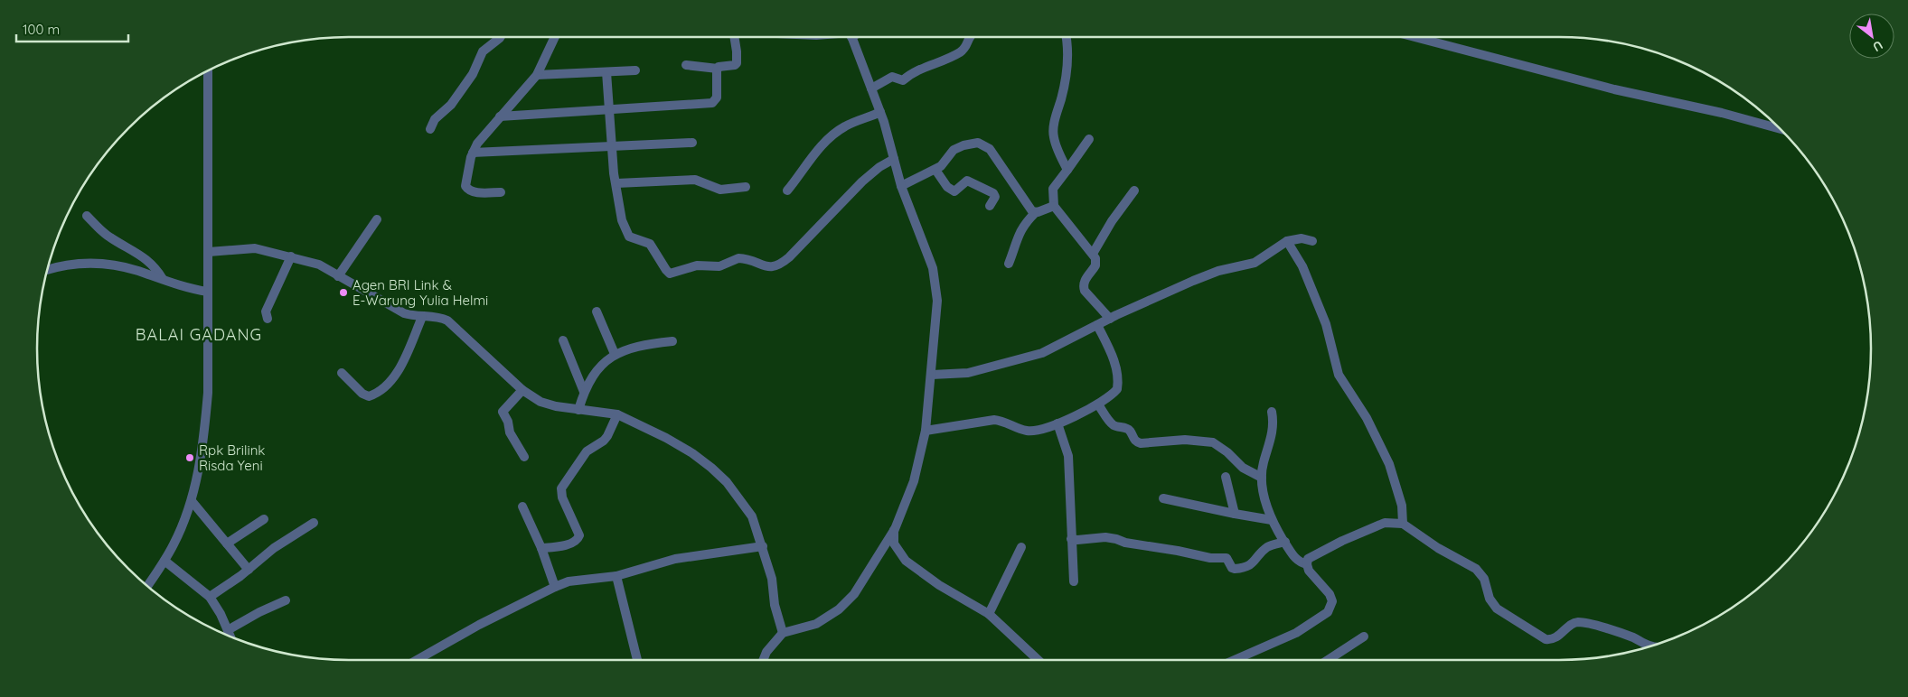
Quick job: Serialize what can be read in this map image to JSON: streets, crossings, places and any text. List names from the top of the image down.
{
  "districts": ["BALAI GADANG"],
  "places": ["Agen BRI Link & E-Warung Yulia Helmi", "Rpk Brilink Risda Yeni"],
  "scale_bar": "100 m",
  "north": "bottom right"
}
